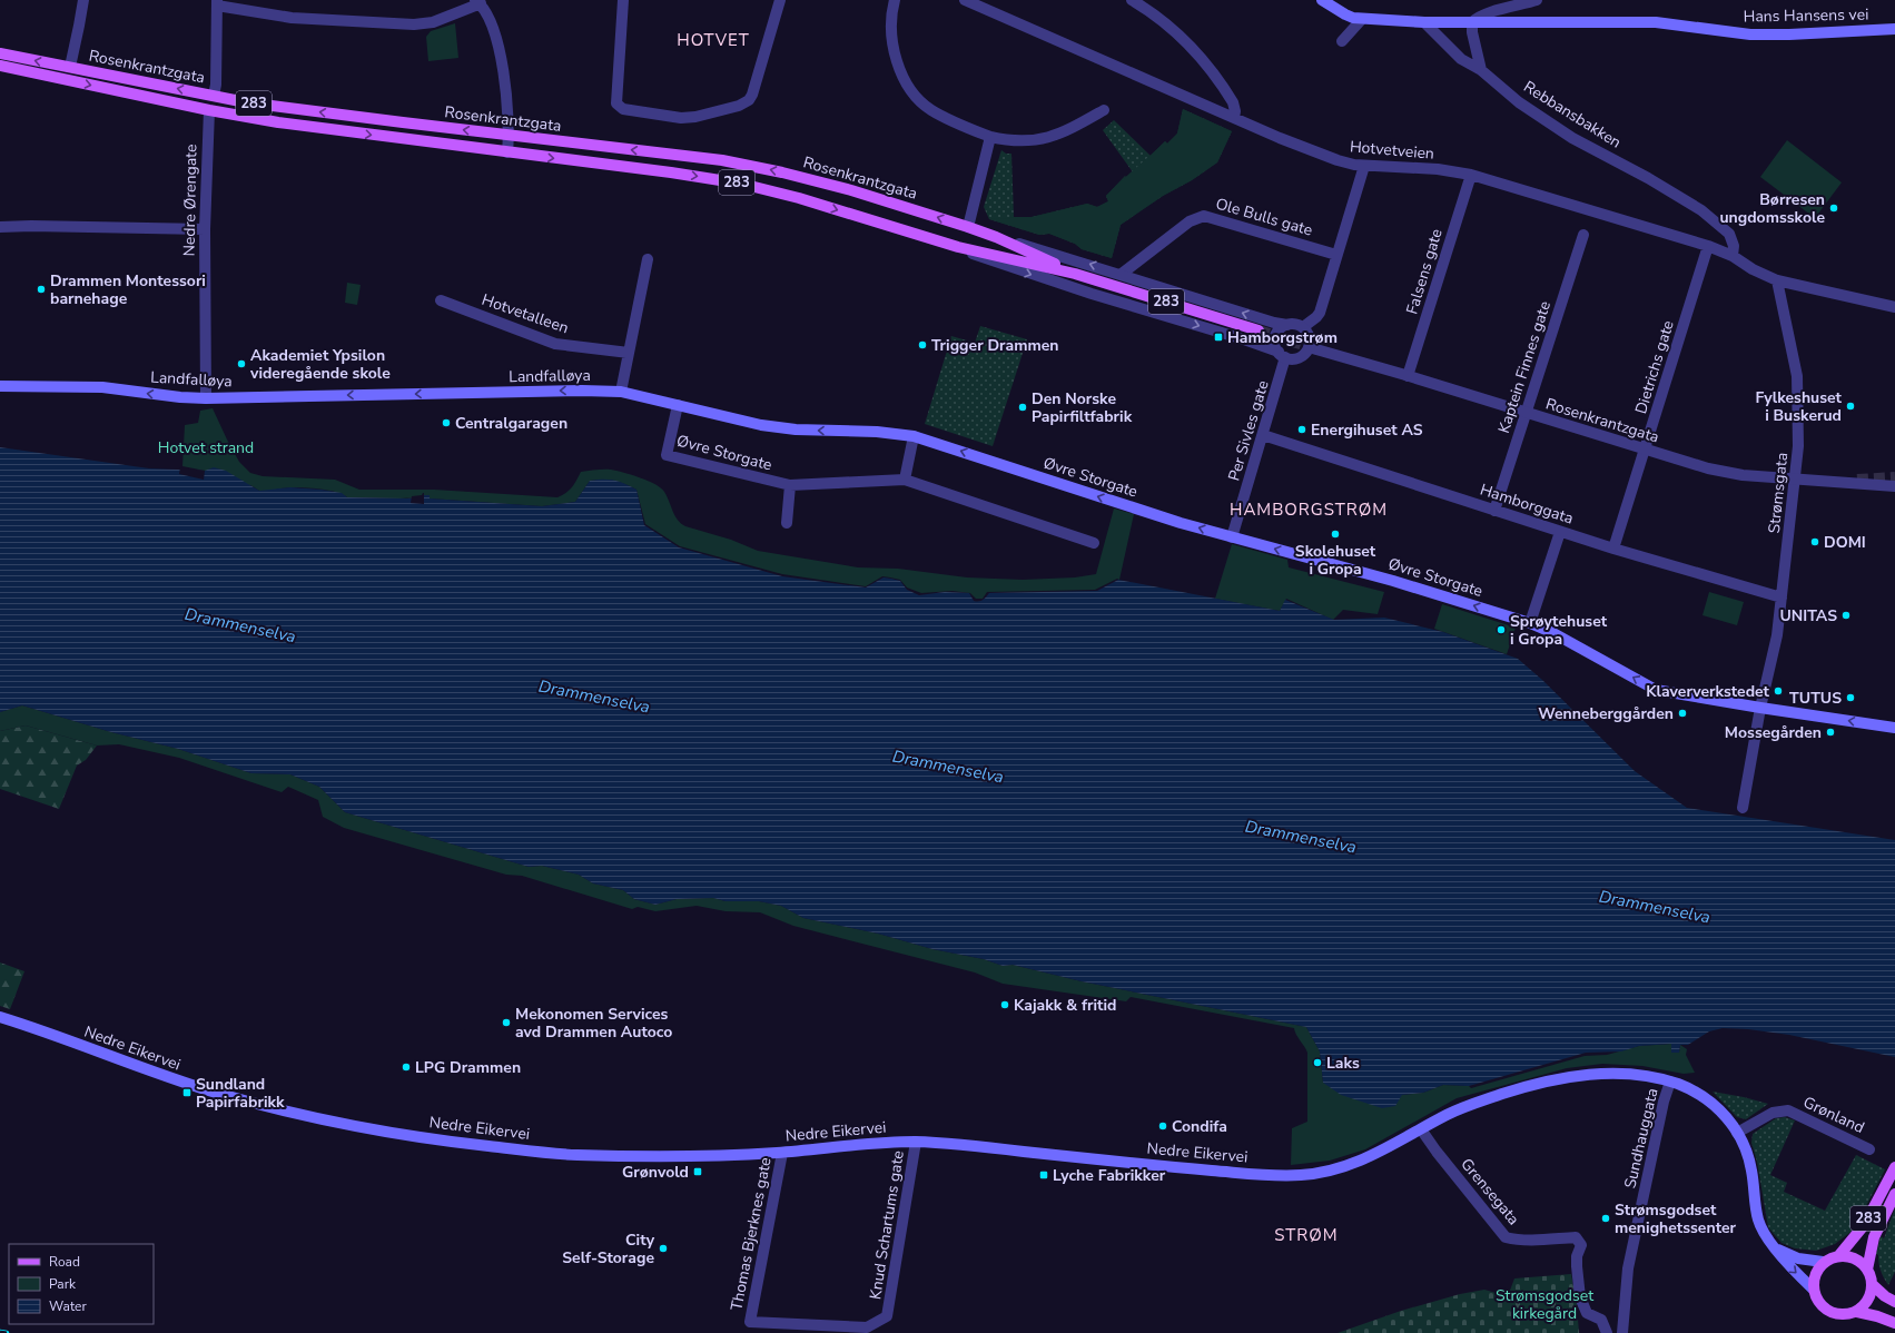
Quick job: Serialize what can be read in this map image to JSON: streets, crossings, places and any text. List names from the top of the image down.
{
  "streets": {
    "main road": [
      "Hans Hansens vei",
      "Rosenkrantzgata",
      "283",
      "Landfalløya",
      "Øvre Storgate",
      "Nedre Eikervei"
    ],
    "street": [
      "Rebbansbakken",
      "Hotvetveien",
      "Nedre Ørengate",
      "Ole Bulls gate",
      "Falsens gate",
      "Hotvetalleen",
      "Kaptein Finnes gate",
      "Dietrichs gate",
      "Per Sivles gate",
      "Strømsgata",
      "Hamborggata",
      "Grønland",
      "Sundhauggata",
      "Grensegata",
      "Knud Schartums gate",
      "Thomas Bjerknes gate"
    ]
  },
  "crossings": [
    ["Hans Hansens vei", "Rebbansbakken"],
    ["Rosenkrantzgata", "Nedre Ørengate"],
    ["Rosenkrantzgata", "Ole Bulls gate"],
    ["Rosenkrantzgata", "Falsens gate"],
    ["Rosenkrantzgata", "Kaptein Finnes gate"],
    ["Rosenkrantzgata", "Dietrichs gate"],
    ["Rosenkrantzgata", "Per Sivles gate"],
    ["Rosenkrantzgata", "Strømsgata"],
    ["283", "Nedre Eikervei"],
    ["Rebbansbakken", "Hotvetveien"],
    ["Hotvetveien", "Falsens gate"],
    ["Hotvetveien", "Dietrichs gate"],
    ["Hotvetveien", "Strømsgata"],
    ["Nedre Ørengate", "Landfalløya"],
    ["Kaptein Finnes gate", "Hamborggata"],
    ["Dietrichs gate", "Hamborggata"],
    ["Landfalløya", "Øvre Storgate"],
    ["Per Sivles gate", "Øvre Storgate"],
    ["Per Sivles gate", "Hamborggata"],
    ["Øvre Storgate", "Strømsgata"],
    ["Strømsgata", "Hamborggata"],
    ["Nedre Eikervei", "Grønland"],
    ["Nedre Eikervei", "Sundhauggata"],
    ["Nedre Eikervei", "Grensegata"],
    ["Nedre Eikervei", "Knud Schartums gate"],
    ["Nedre Eikervei", "Thomas Bjerknes gate"],
    ["Knud Schartums gate", "Thomas Bjerknes gate"]
  ],
  "one_way": ["Landfalløya", "Øvre Storgate"],
  "districts": ["HOTVET", "HAMBORGSTRØM", "STRØM"],
  "water": ["Drammenselva"],
  "parks": ["Hotvet strand", "Strømsgodset kirkegård"],
  "places": {
    "other": [
      "Børresen ungdomsskole",
      "Drammen Montessori barnehage",
      "Trigger Drammen",
      "Akademiet Ypsilon videregående skole",
      "Fylkeshuset i Buskerud",
      "Den Norske Papirfiltfabrik",
      "Centralgaragen",
      "Energihuset AS",
      "Skolehuset i Gropa",
      "DOMI",
      "UNITAS",
      "Sprøytehuset i Gropa",
      "Klaververkstedet",
      "TUTUS",
      "Wenneberggården",
      "Mossegården",
      "Kajakk & fritid",
      "Mekonomen Services avd Drammen Autoco",
      "Laks",
      "LPG Drammen",
      "Condifa",
      "Strømsgodset menighetssenter",
      "City Self-Storage"
    ],
    "transit": [
      "Hamborgstrøm",
      "Sundland Papirfabrikk",
      "Grønvold",
      "Lyche Fabrikker"
    ]
  },
  "legend": ["Road", "Park", "Water"]
}
